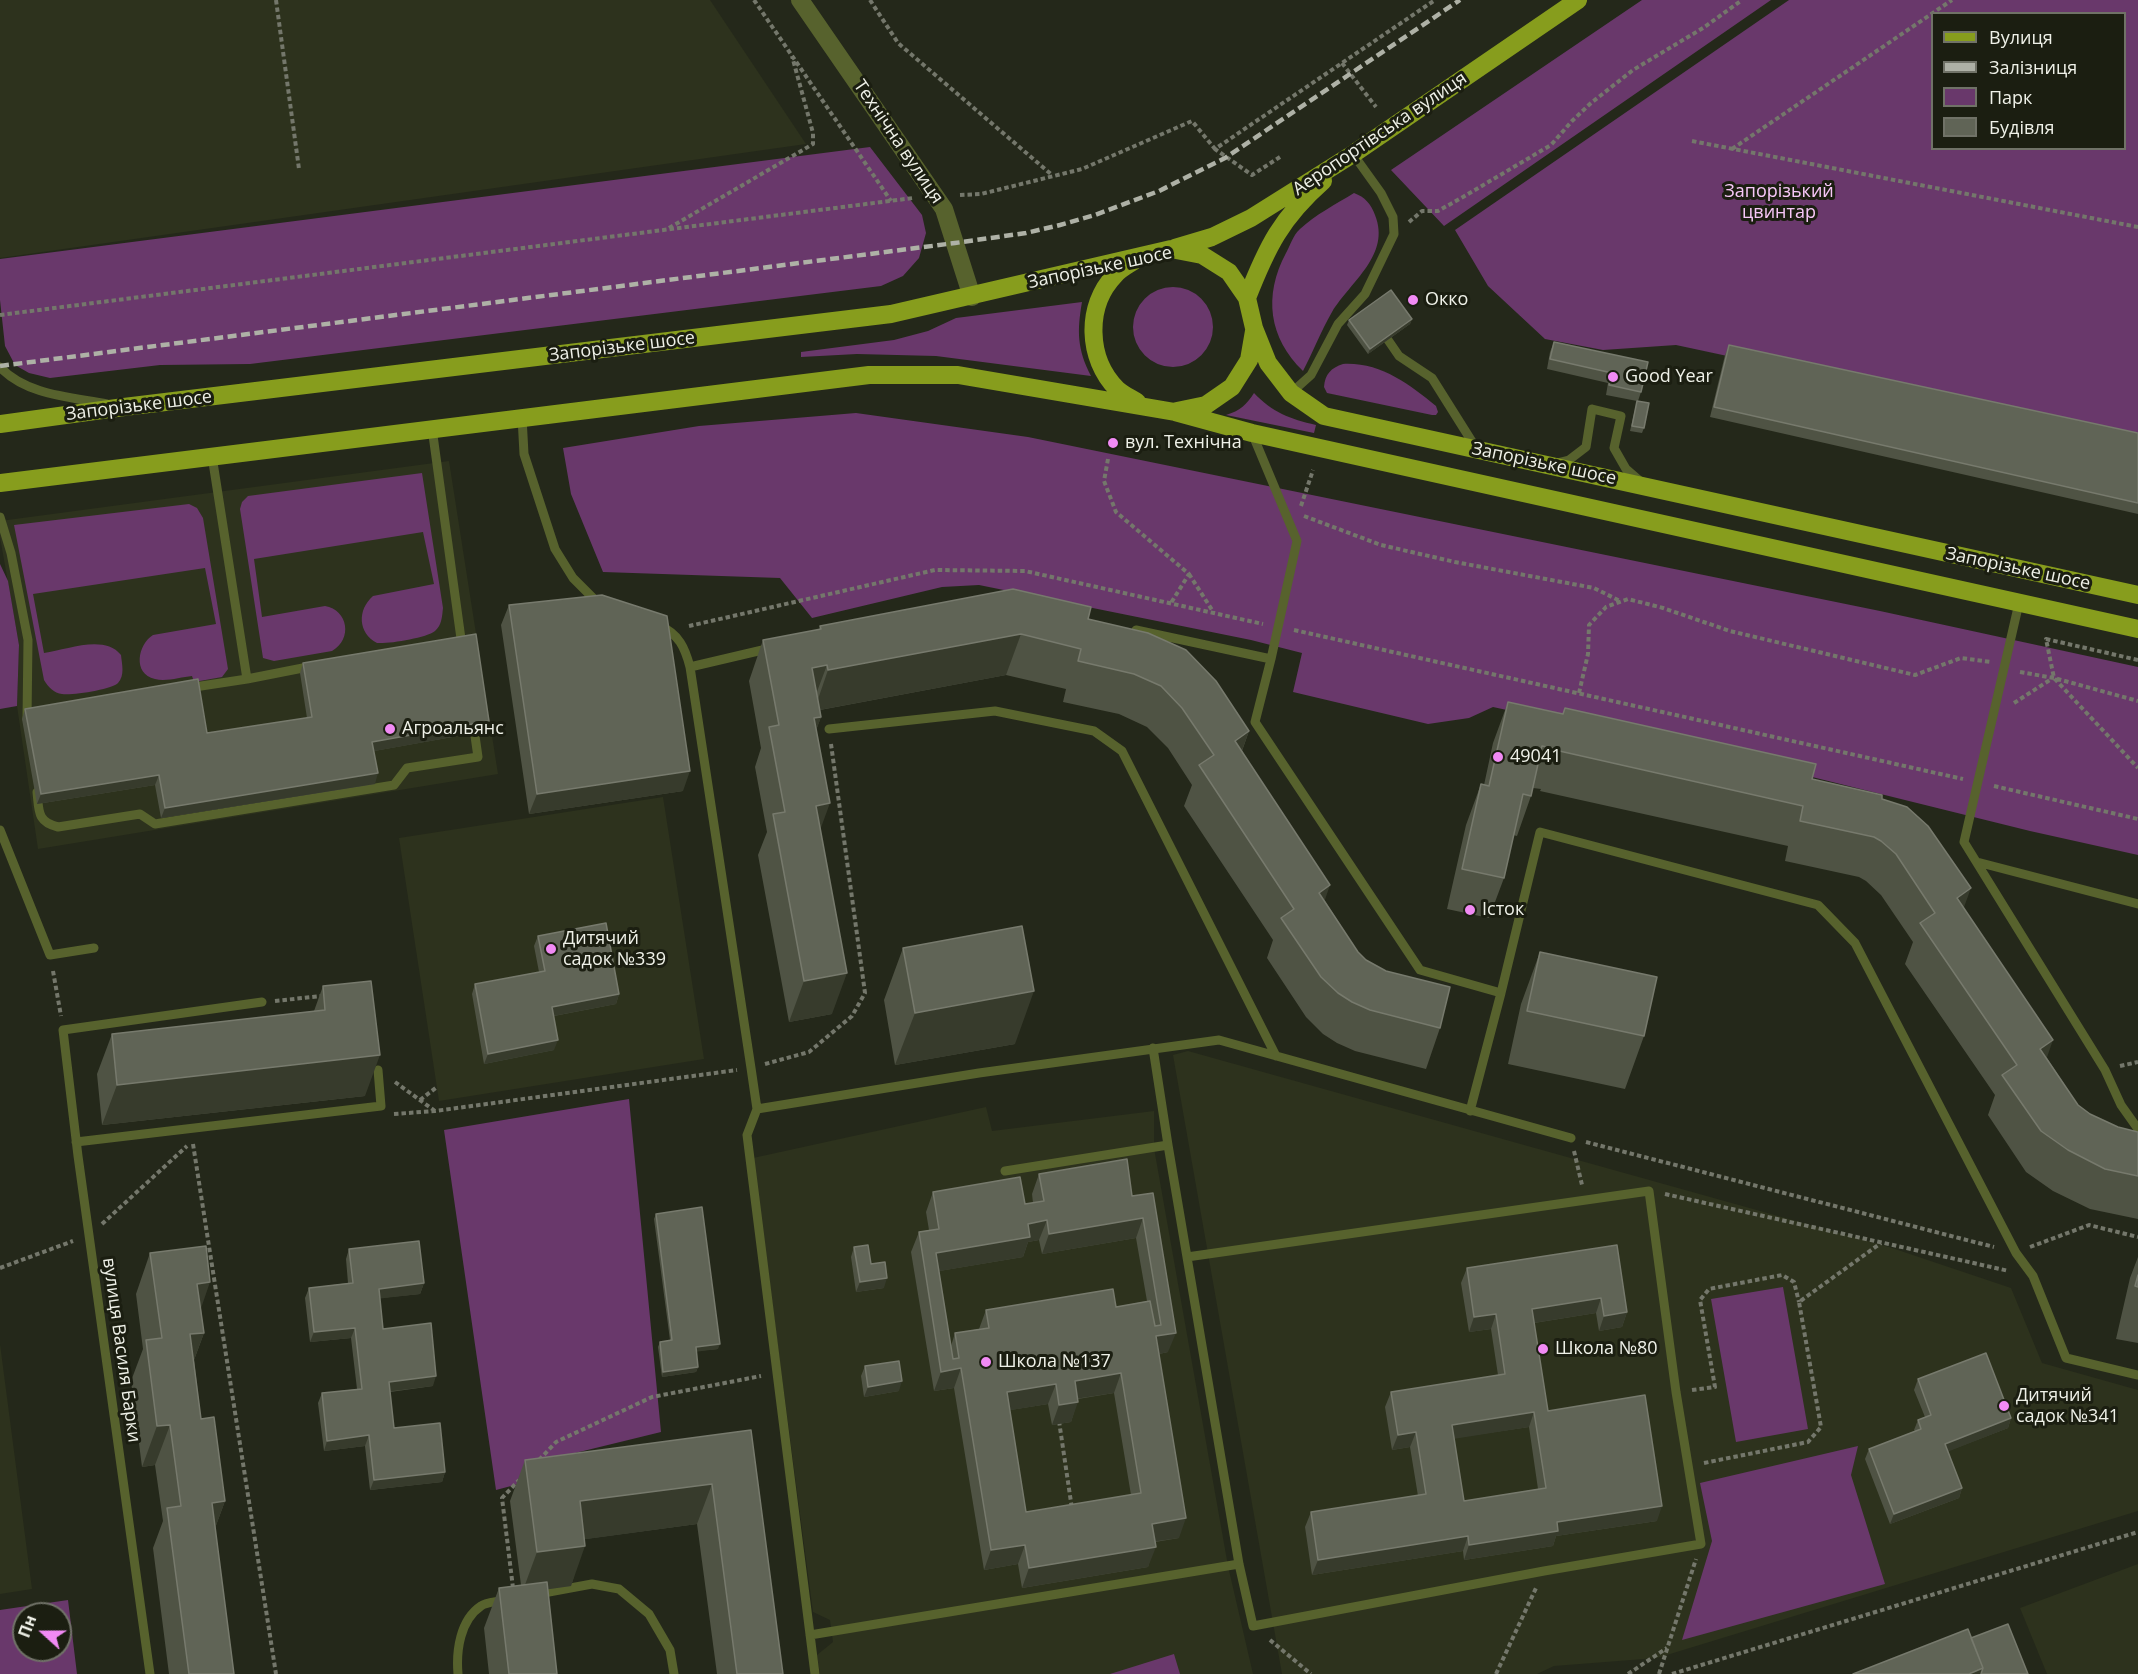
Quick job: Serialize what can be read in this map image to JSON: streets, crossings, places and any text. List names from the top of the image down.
{
  "streets": {
    "main road": ["Аеропортівська вулиця", "Запорізьке шосе"],
    "street": ["Технічна вулиця"],
    "lane": ["вулиця Василя Барки"]
  },
  "crossings": [
    ["Аеропортівська вулиця", "Запорізьке шосе"],
    ["Технічна вулиця", "Запорізьке шосе"]
  ],
  "parks": ["Запорізький цвинтар"],
  "places": [
    "Окко",
    "Good Year",
    "вул. Технічна",
    "Агроальянс",
    "49041",
    "Істок",
    "Дитячий садок №339",
    "Школа №80",
    "Школа №137",
    "Дитячий садок №341"
  ],
  "legend": [
    "Вулиця",
    "Залізниця",
    "Парк",
    "Будівля"
  ],
  "north": "left"
}
